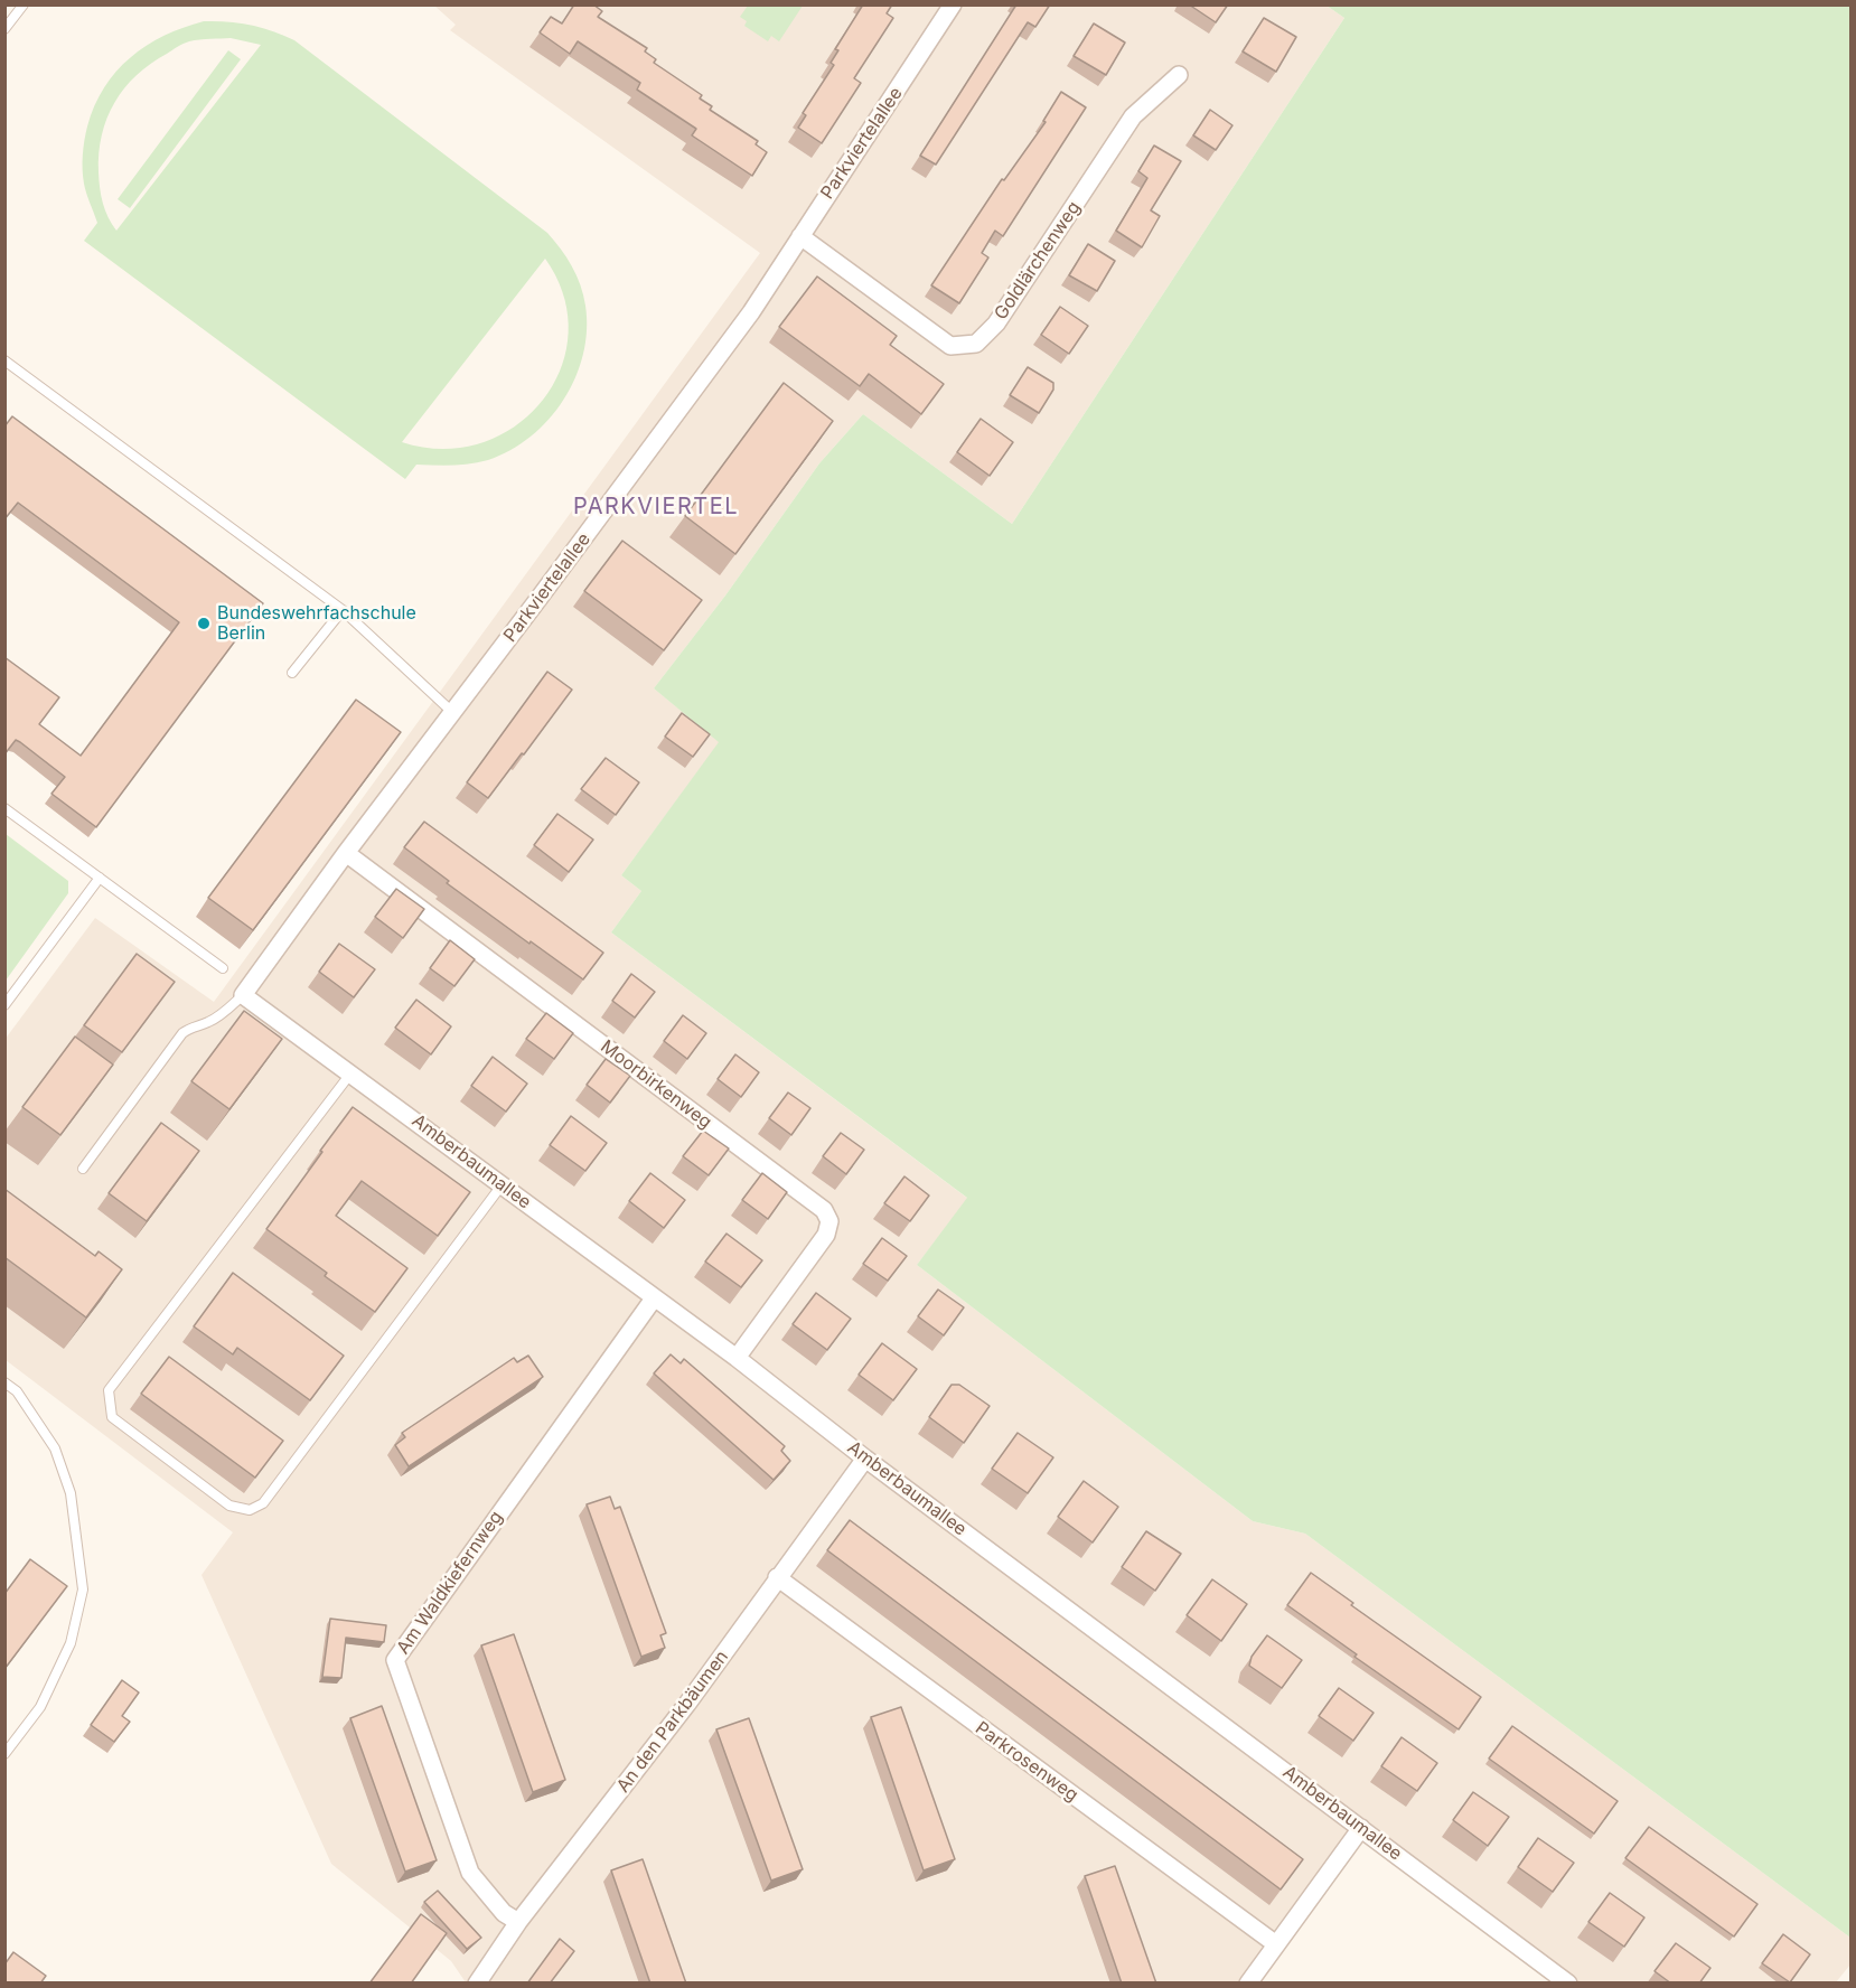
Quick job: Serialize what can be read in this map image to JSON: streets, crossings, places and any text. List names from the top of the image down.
{
  "streets": {
    "street": [
      "Parkviertelallee",
      "Goldlärchenweg",
      "Moorbirkenweg",
      "Amberbaumallee",
      "Am Waldkiefernweg",
      "An den Parkbäumen",
      "Parkrosenweg"
    ]
  },
  "crossings": [
    ["Parkviertelallee", "Goldlärchenweg"],
    ["Parkviertelallee", "Moorbirkenweg"],
    ["Parkviertelallee", "Amberbaumallee"],
    ["Moorbirkenweg", "Amberbaumallee"],
    ["Amberbaumallee", "Am Waldkiefernweg"],
    ["Amberbaumallee", "An den Parkbäumen"],
    ["Am Waldkiefernweg", "An den Parkbäumen"],
    ["An den Parkbäumen", "Parkrosenweg"]
  ],
  "districts": ["PARKVIERTEL"],
  "places": ["Bundeswehrfachschule Berlin"]
}
